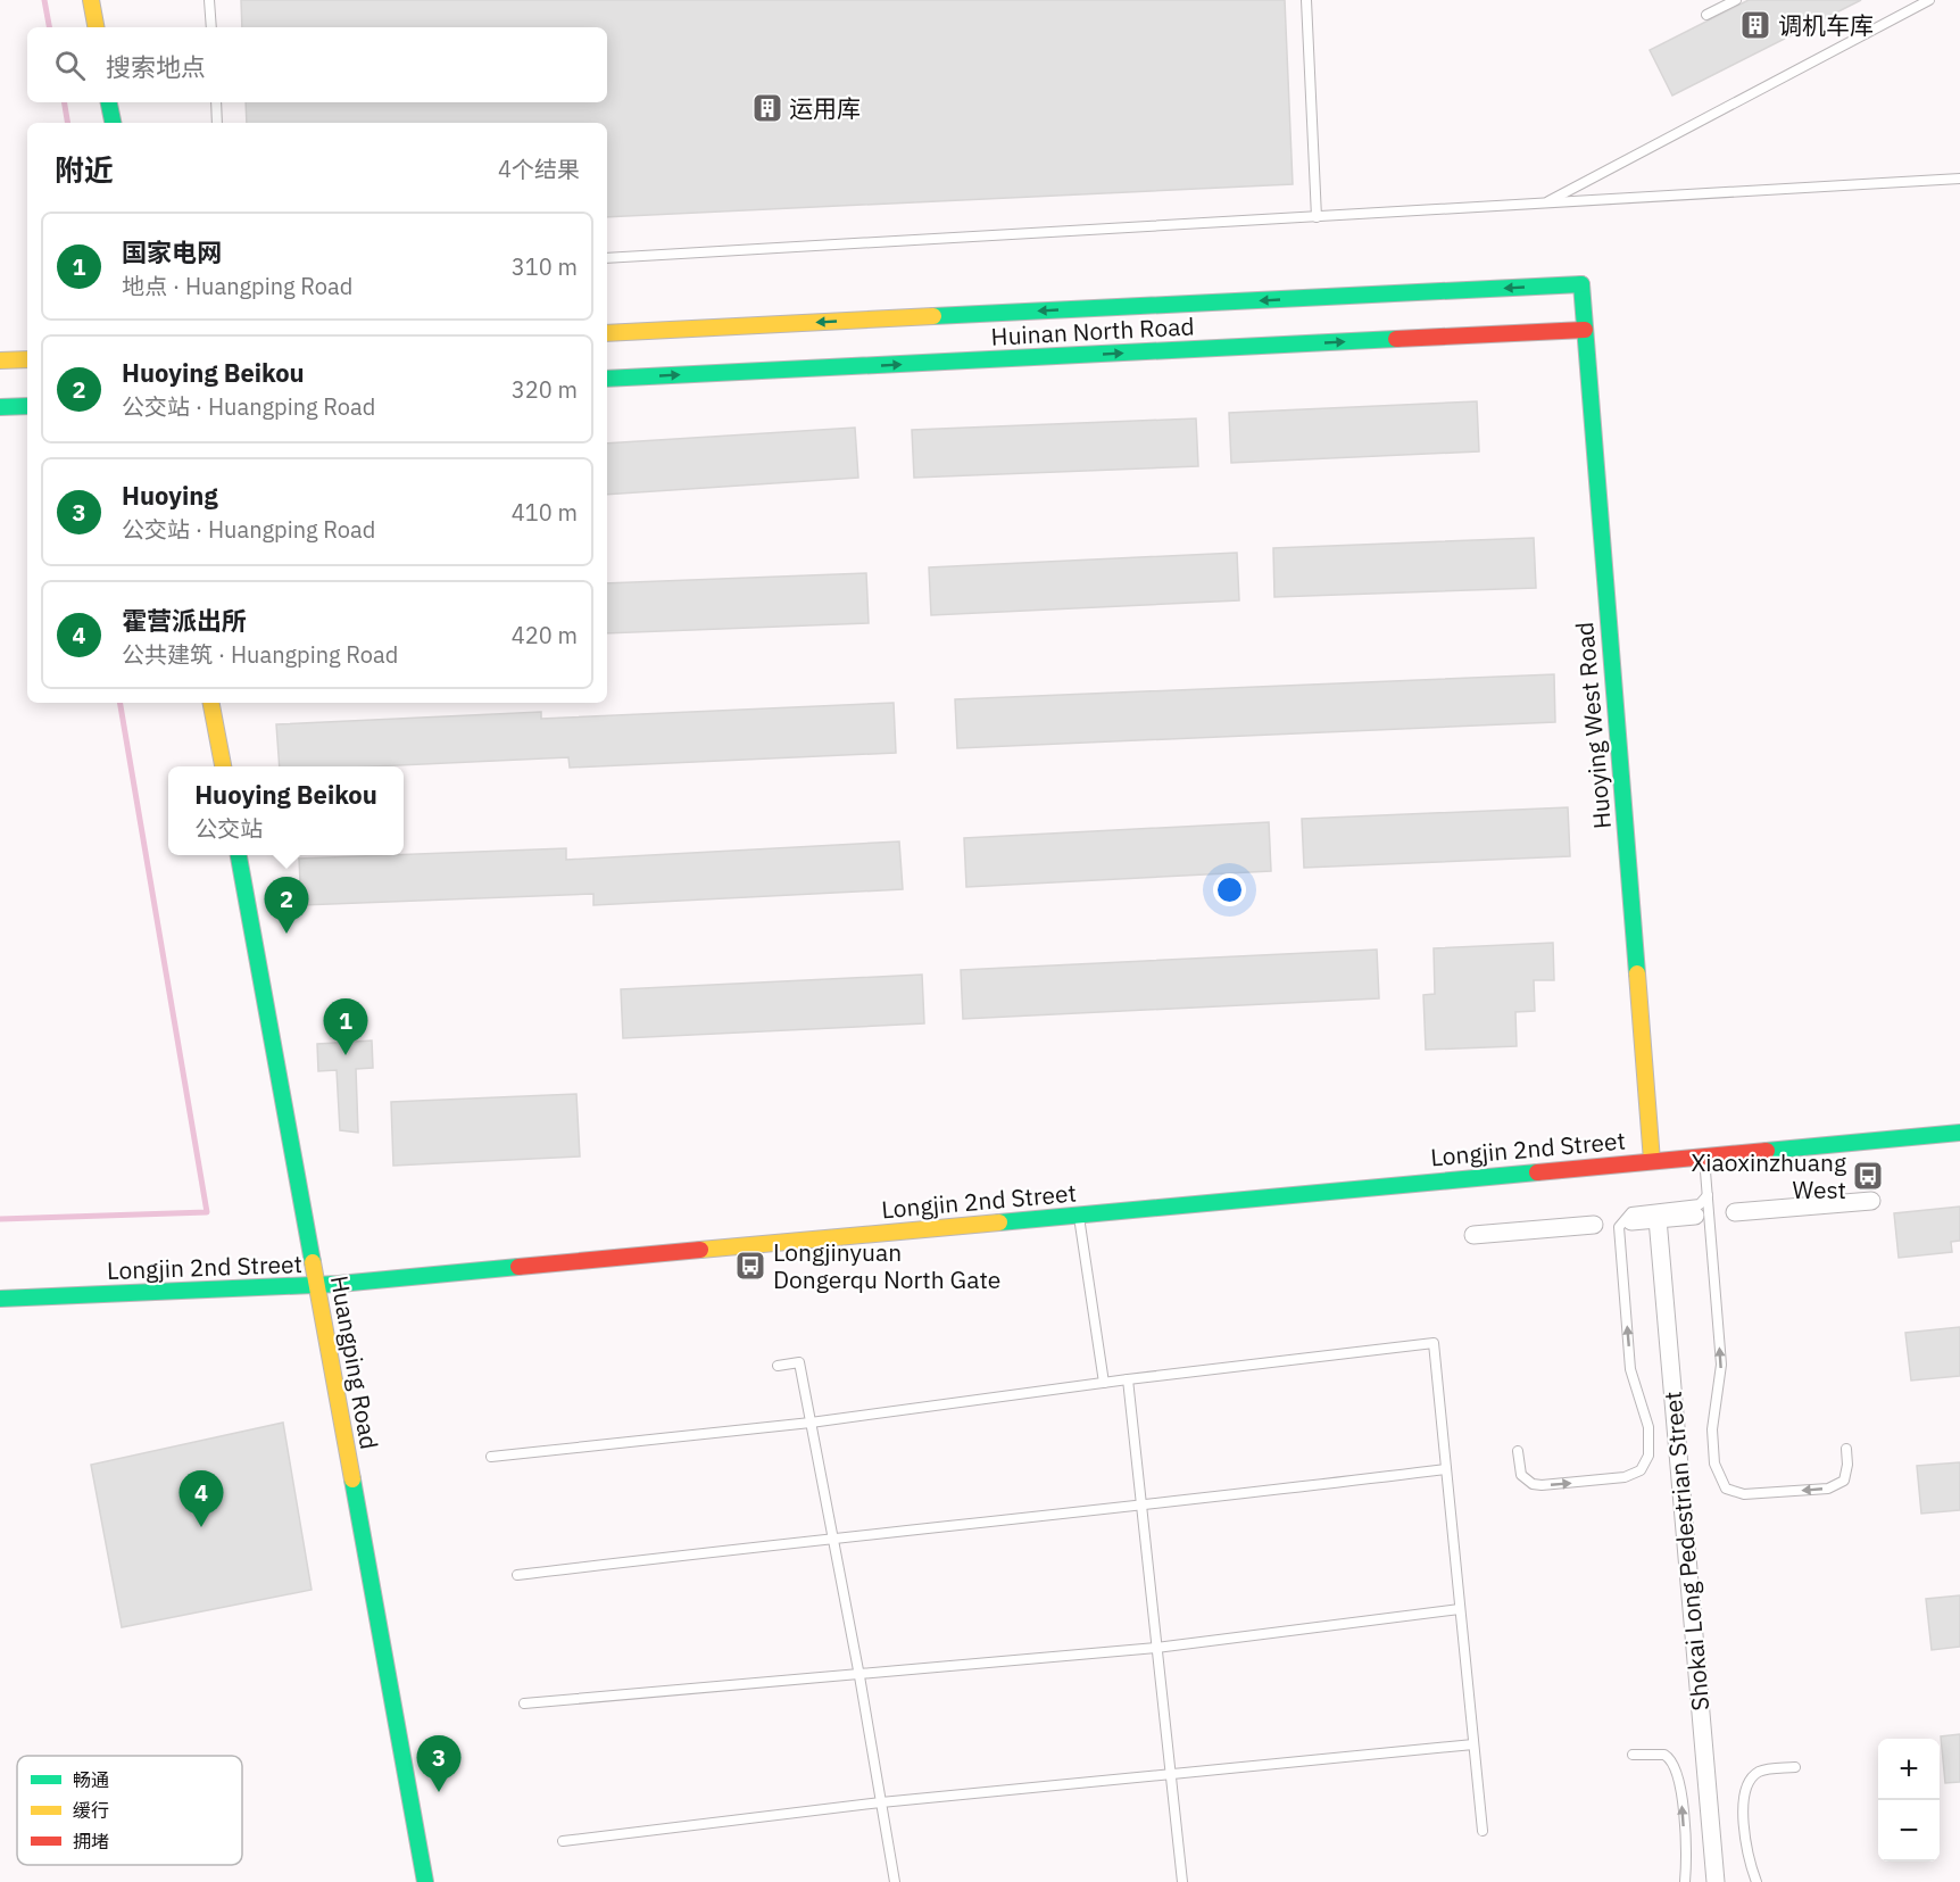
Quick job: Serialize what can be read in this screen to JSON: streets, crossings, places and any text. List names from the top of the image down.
{
  "streets": {
    "main road": [
      "Huinan North Road",
      "Huoying West Road",
      "Longjin 2nd Street",
      "Huangping Road"
    ],
    "street": ["Shokai Long Pedestrian Street"]
  },
  "crossings": [
    ["Huinan North Road", "Huoying West Road"],
    ["Huoying West Road", "Longjin 2nd Street"],
    ["Longjin 2nd Street", "Huangping Road"]
  ],
  "places": {
    "building": ["调机车库", "运用库"],
    "bus stop": ["Xiaoxinzhuang West", "Longjinyuan Dongerqu North Gate"]
  },
  "legend": ["畅通", "缓行", "拥堵"],
  "page": {
    "search": "搜索地点",
    "heading": ["附近", "4个结果"],
    "list": [
      {
        "mark": "1",
        "name": "国家电网",
        "note": "地点 · Huangping Road",
        "value": "310 m"
      },
      {
        "mark": "2",
        "name": "Huoying Beikou",
        "note": "公交站 · Huangping Road",
        "value": "320 m"
      },
      {
        "mark": "3",
        "name": "Huoying",
        "note": "公交站 · Huangping Road",
        "value": "410 m"
      },
      {
        "mark": "4",
        "name": "霍营派出所",
        "note": "公共建筑 · Huangping Road",
        "value": "420 m"
      }
    ],
    "popup": ["Huoying Beikou", "公交站"],
    "pins": [
      "2",
      "1",
      "4",
      "3"
    ],
    "map_buttons": ["+", "−"]
  }
}
